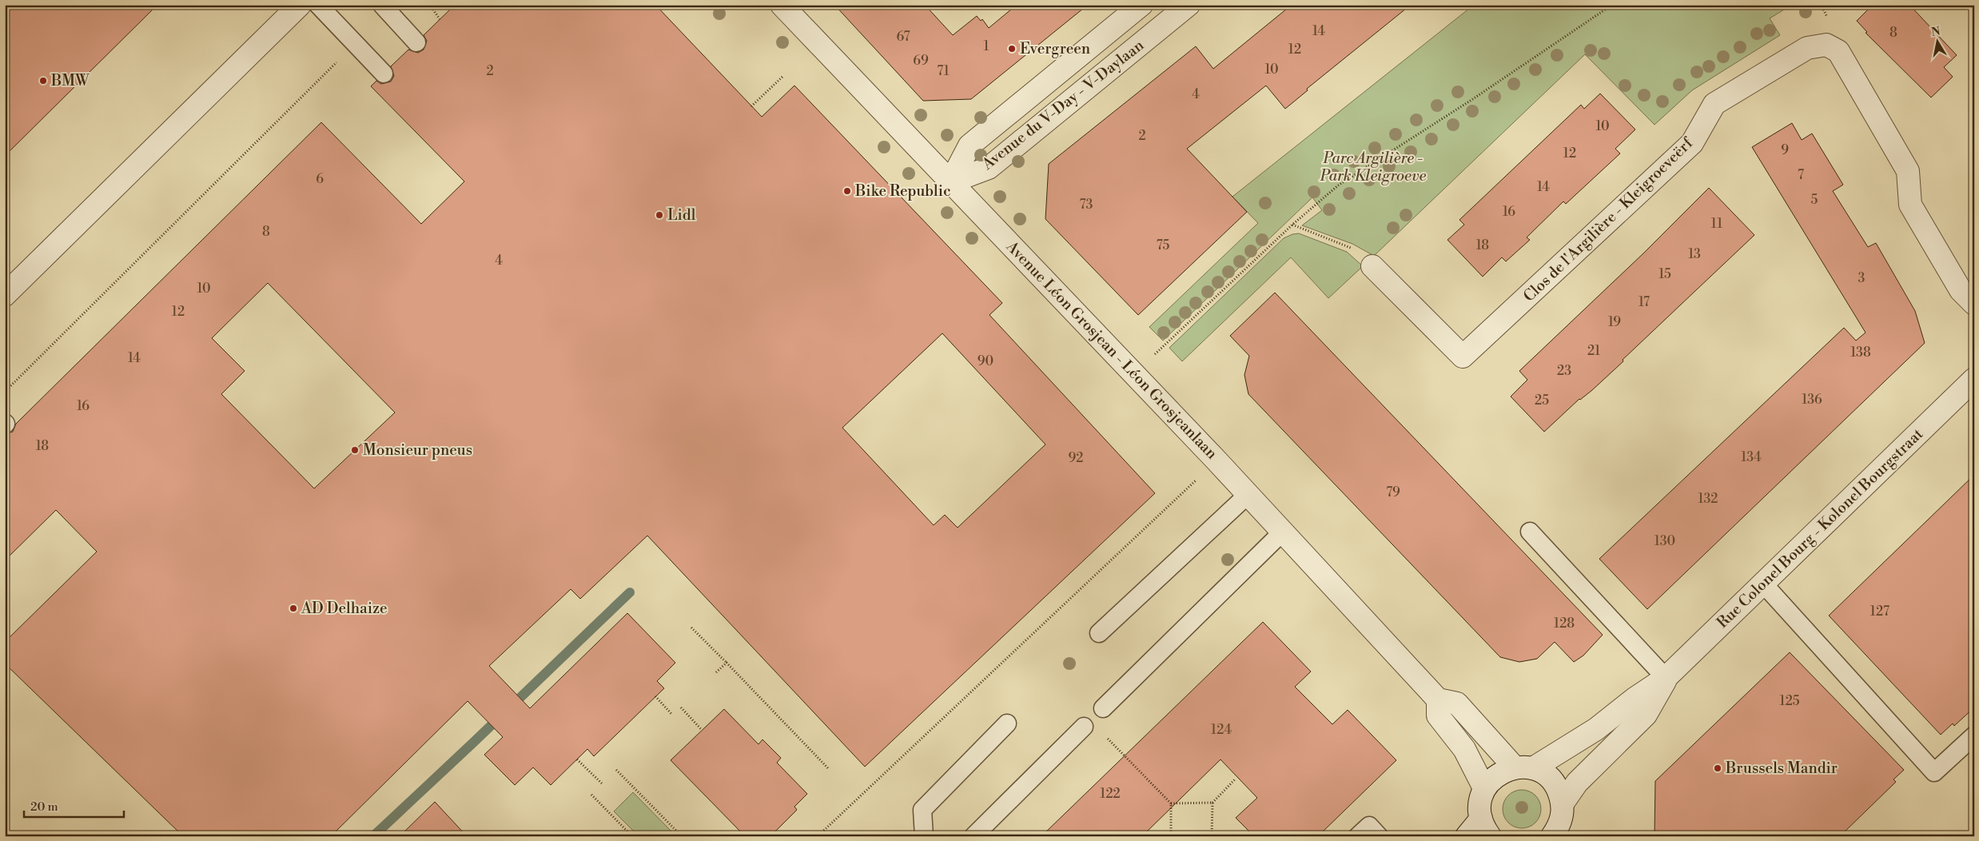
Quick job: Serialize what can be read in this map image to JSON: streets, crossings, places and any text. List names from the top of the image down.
{
  "streets": {
    "street": [
      "Avenue du V-Day - V-Daylaan",
      "Clos de l'Argilière - Kleigroeveërf",
      "Avenue Léon Grosjean - Léon Grosjeanlaan",
      "Rue Colonel Bourg - Kolonel Bourgstraat"
    ]
  },
  "crossings": [
    ["Avenue du V-Day - V-Daylaan", "Avenue Léon Grosjean - Léon Grosjeanlaan"]
  ],
  "parks": ["Parc Argilière - Park Kleigroeve"],
  "places": [
    "Evergreen",
    "BMW",
    "Bike Republic",
    "Lidl",
    "Monsieur pneus",
    "AD Delhaize",
    "Brussels Mandir"
  ],
  "house_numbers": [
    "14",
    "8",
    "67",
    "1",
    "12",
    "69",
    "10",
    "2",
    "71",
    "4",
    "10",
    "2",
    "9",
    "12",
    "7",
    "6",
    "14",
    "5",
    "73",
    "16",
    "11",
    "8",
    "75",
    "18",
    "13",
    "4",
    "15",
    "3",
    "10",
    "17",
    "12",
    "19",
    "21",
    "138",
    "14",
    "90",
    "23",
    "136",
    "25",
    "16",
    "18",
    "134",
    "92",
    "79",
    "132",
    "130",
    "127",
    "128",
    "125",
    "124",
    "122"
  ],
  "scale_bar": "20 m",
  "north": "top"
}
